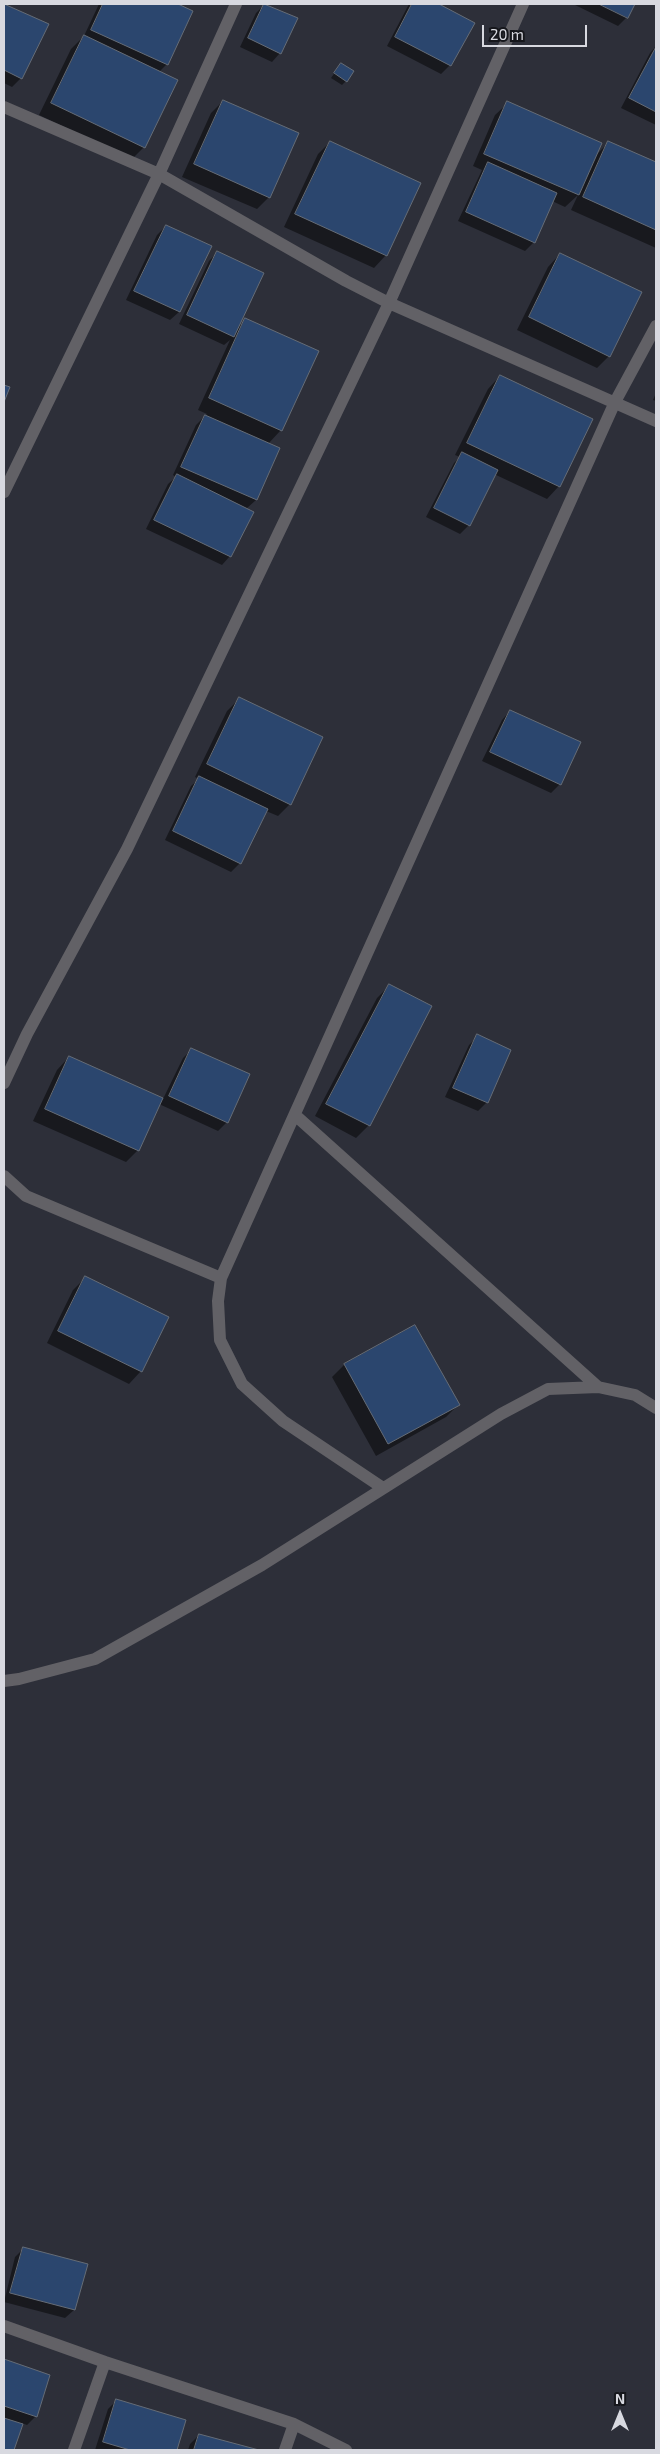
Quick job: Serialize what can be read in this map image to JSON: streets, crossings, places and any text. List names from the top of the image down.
{
  "scale_bar": "20 m",
  "north": "top"
}
